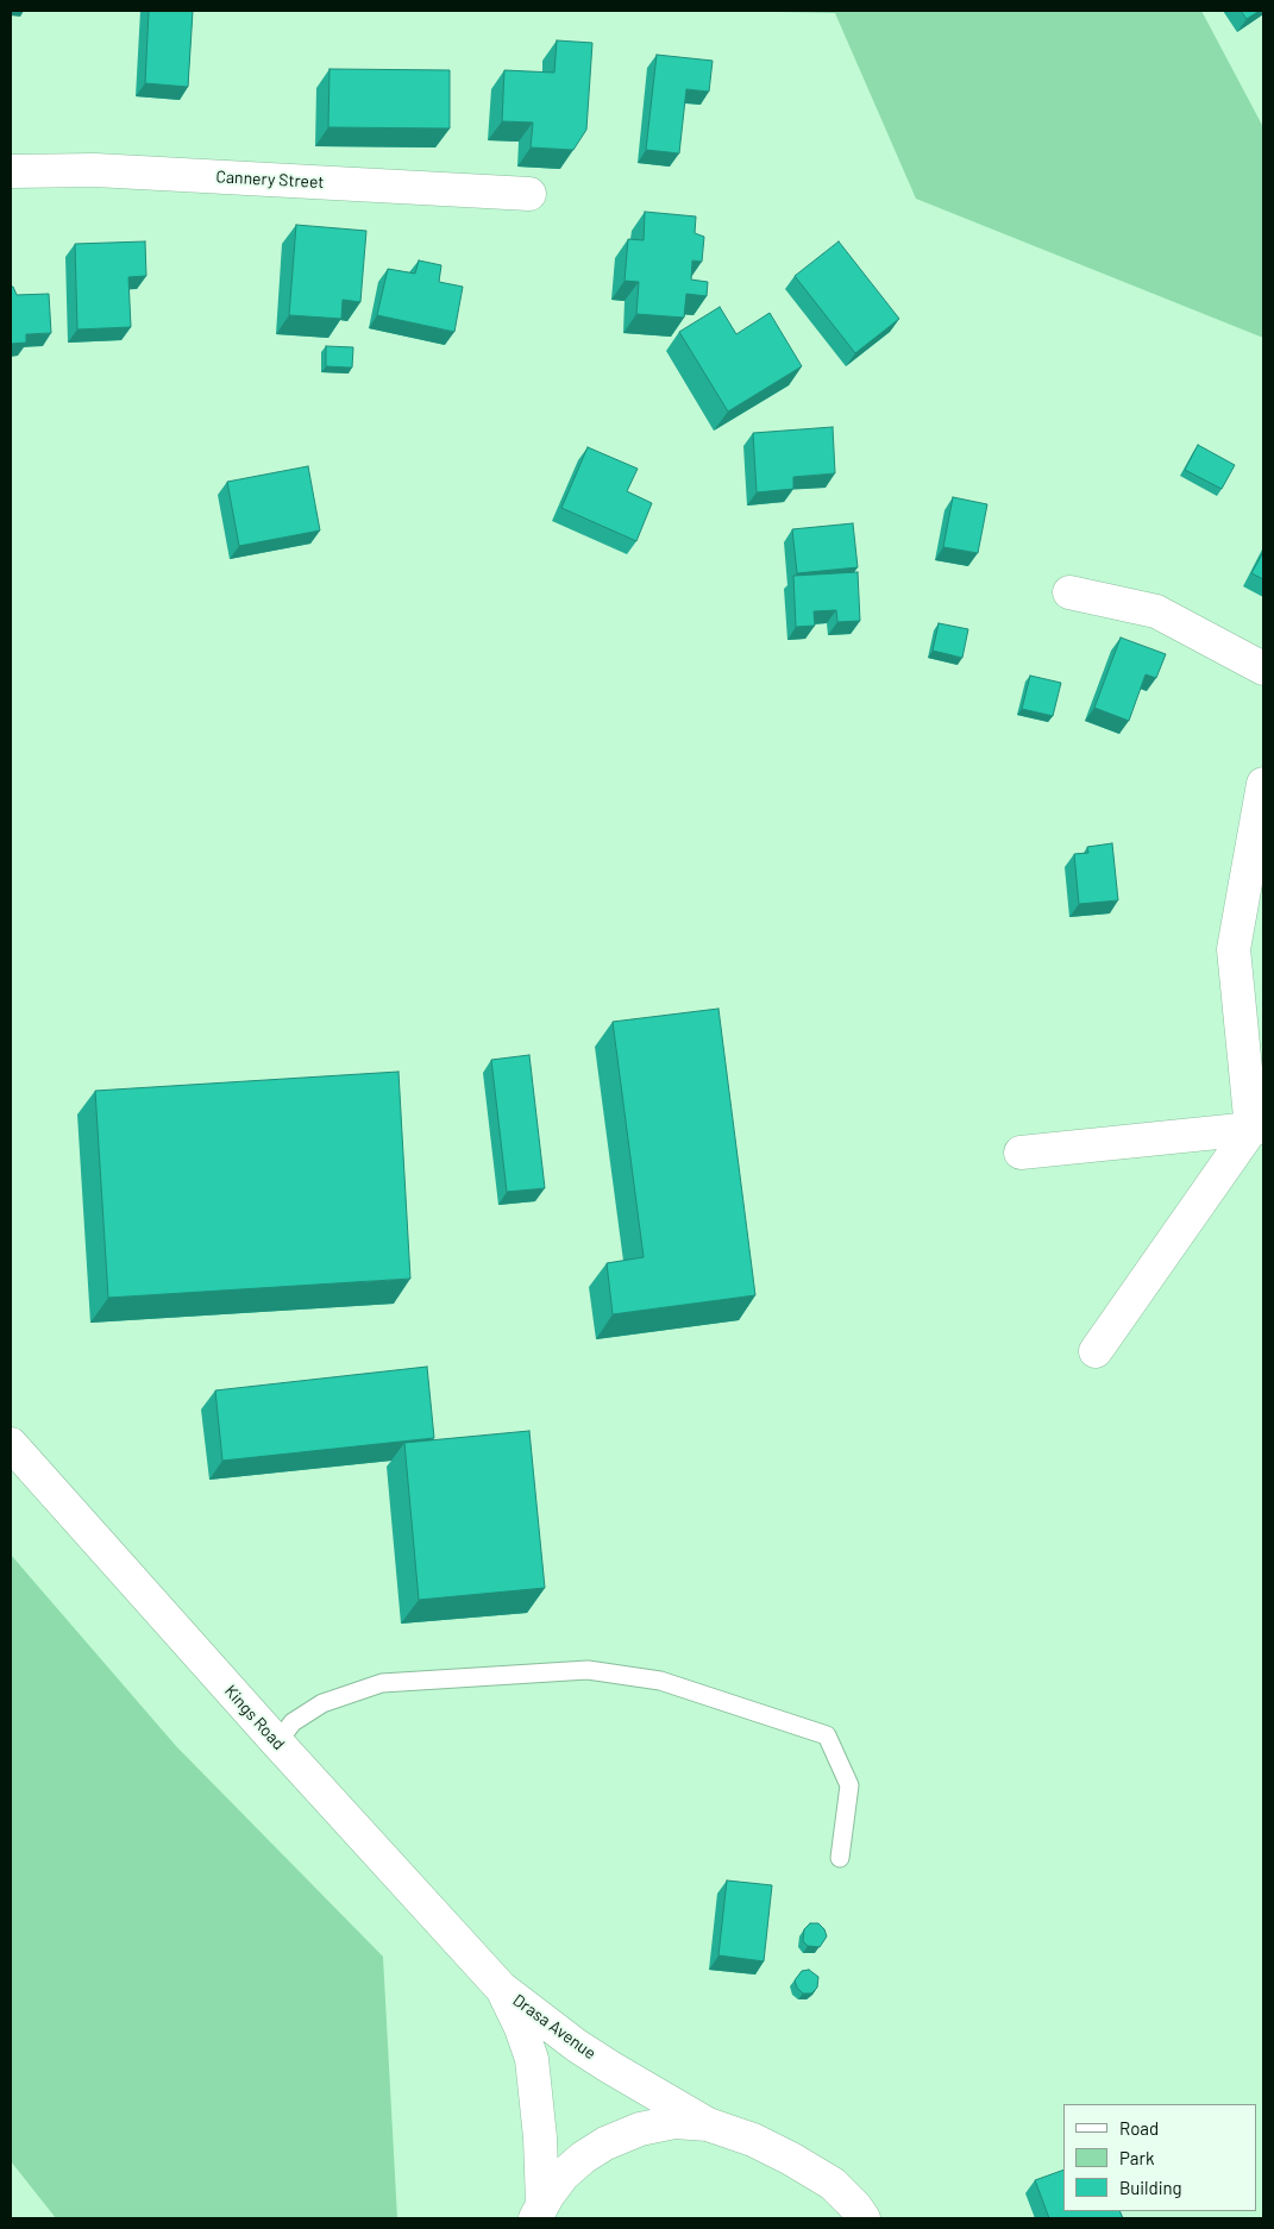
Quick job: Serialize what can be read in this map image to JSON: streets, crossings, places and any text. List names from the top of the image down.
{
  "streets": {
    "main road": ["Cannery Street", "Kings Road", "Drasa Avenue"]
  },
  "crossings": [
    ["Kings Road", "Drasa Avenue"]
  ],
  "legend": ["Road", "Park", "Building"]
}
